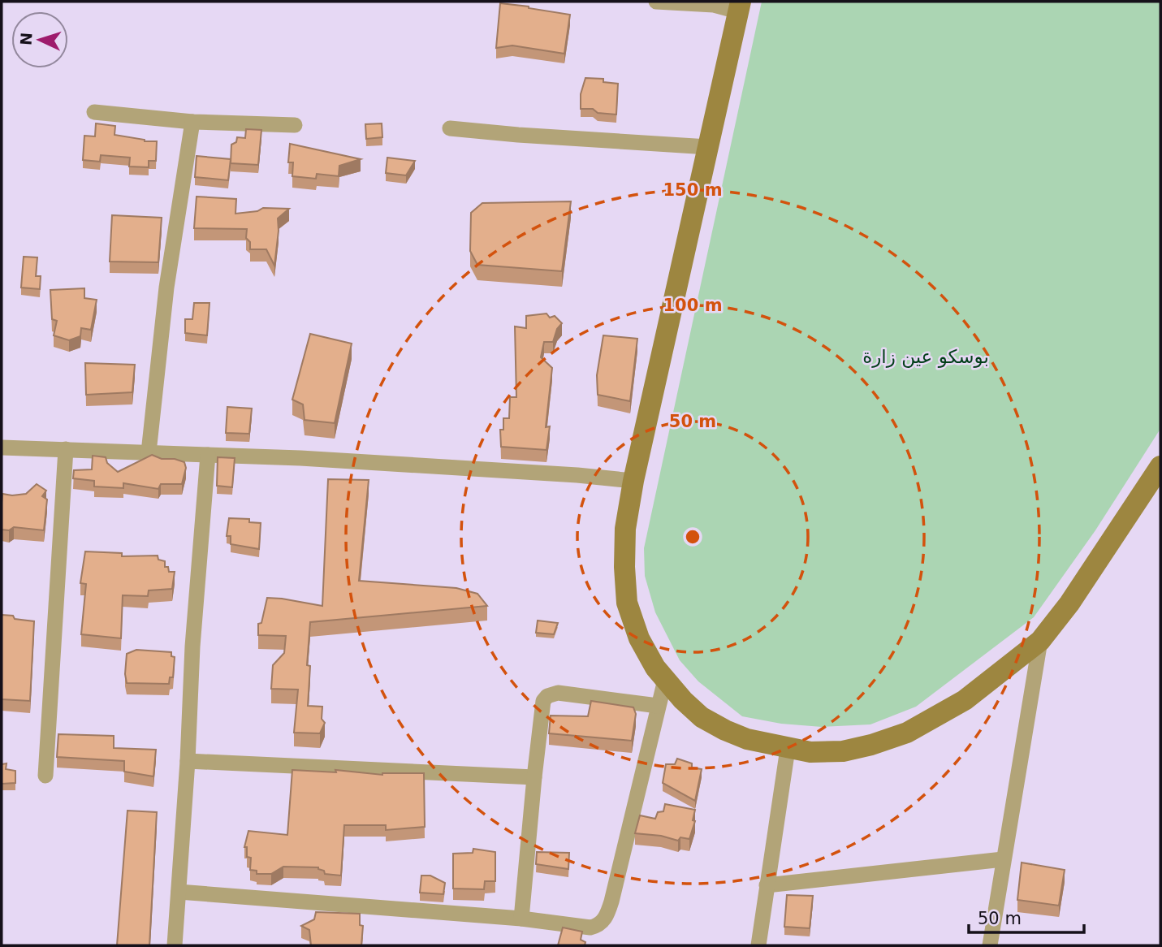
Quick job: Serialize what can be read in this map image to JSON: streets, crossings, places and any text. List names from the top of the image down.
{
  "parks": ["بوسكو عين زارة"],
  "scale_bar": "50 m",
  "north": "left",
  "rings": ["150 m", "100 m", "50 m"]
}
